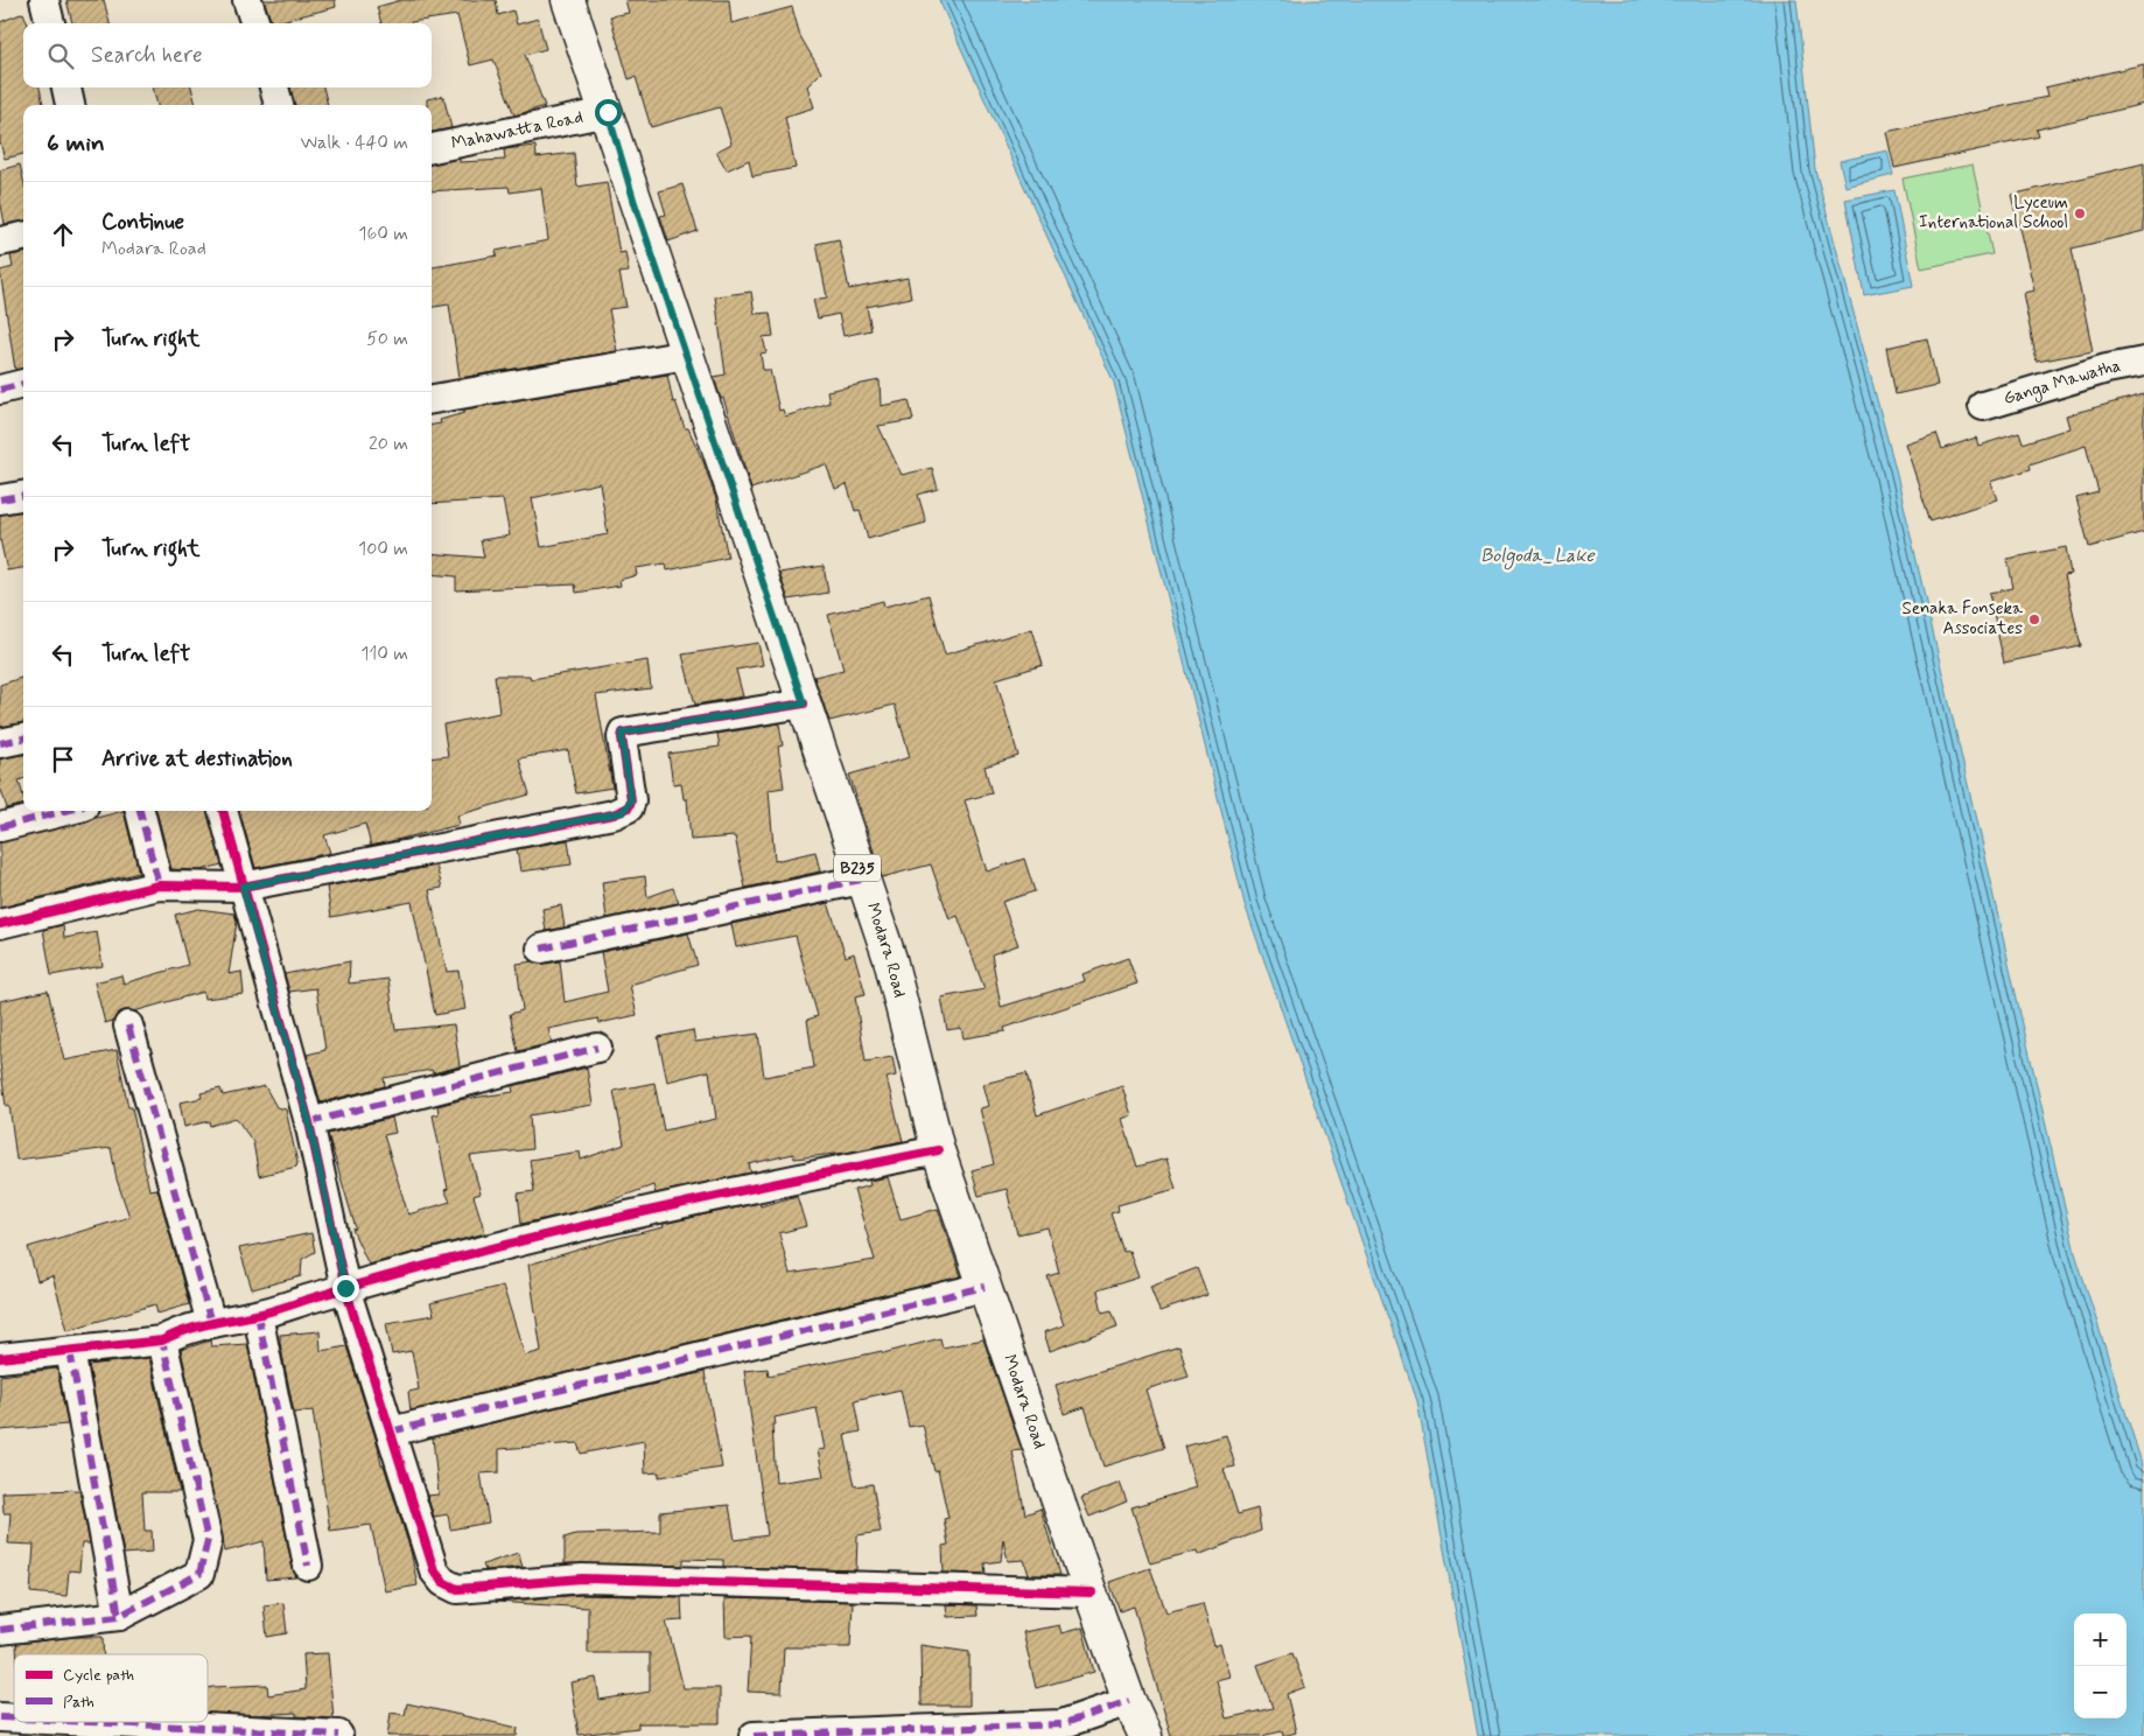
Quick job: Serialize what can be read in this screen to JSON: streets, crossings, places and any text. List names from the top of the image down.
{
  "streets": {
    "main road": ["B235", "Modara Road"],
    "street": ["Mahawatta Road", "Ganga Mawatha"]
  },
  "crossings": [
    ["Mahawatta Road", "Modara Road"]
  ],
  "water": ["Bolgoda_Lake"],
  "places": ["Lyceum International School", "Senaka Fonseka Associates"],
  "legend": ["Cycle path", "Path"],
  "page": {
    "search": "Search here",
    "heading": ["6 min", "Walk · 440 m"],
    "list": [
      ["Continue", "Modara Road", "160 m"],
      ["Turn right", "50 m"],
      ["Turn left", "20 m"],
      ["Turn right", "100 m"],
      ["Turn left", "110 m"],
      "Arrive at destination"
    ],
    "map_buttons": ["+", "−"]
  }
}
